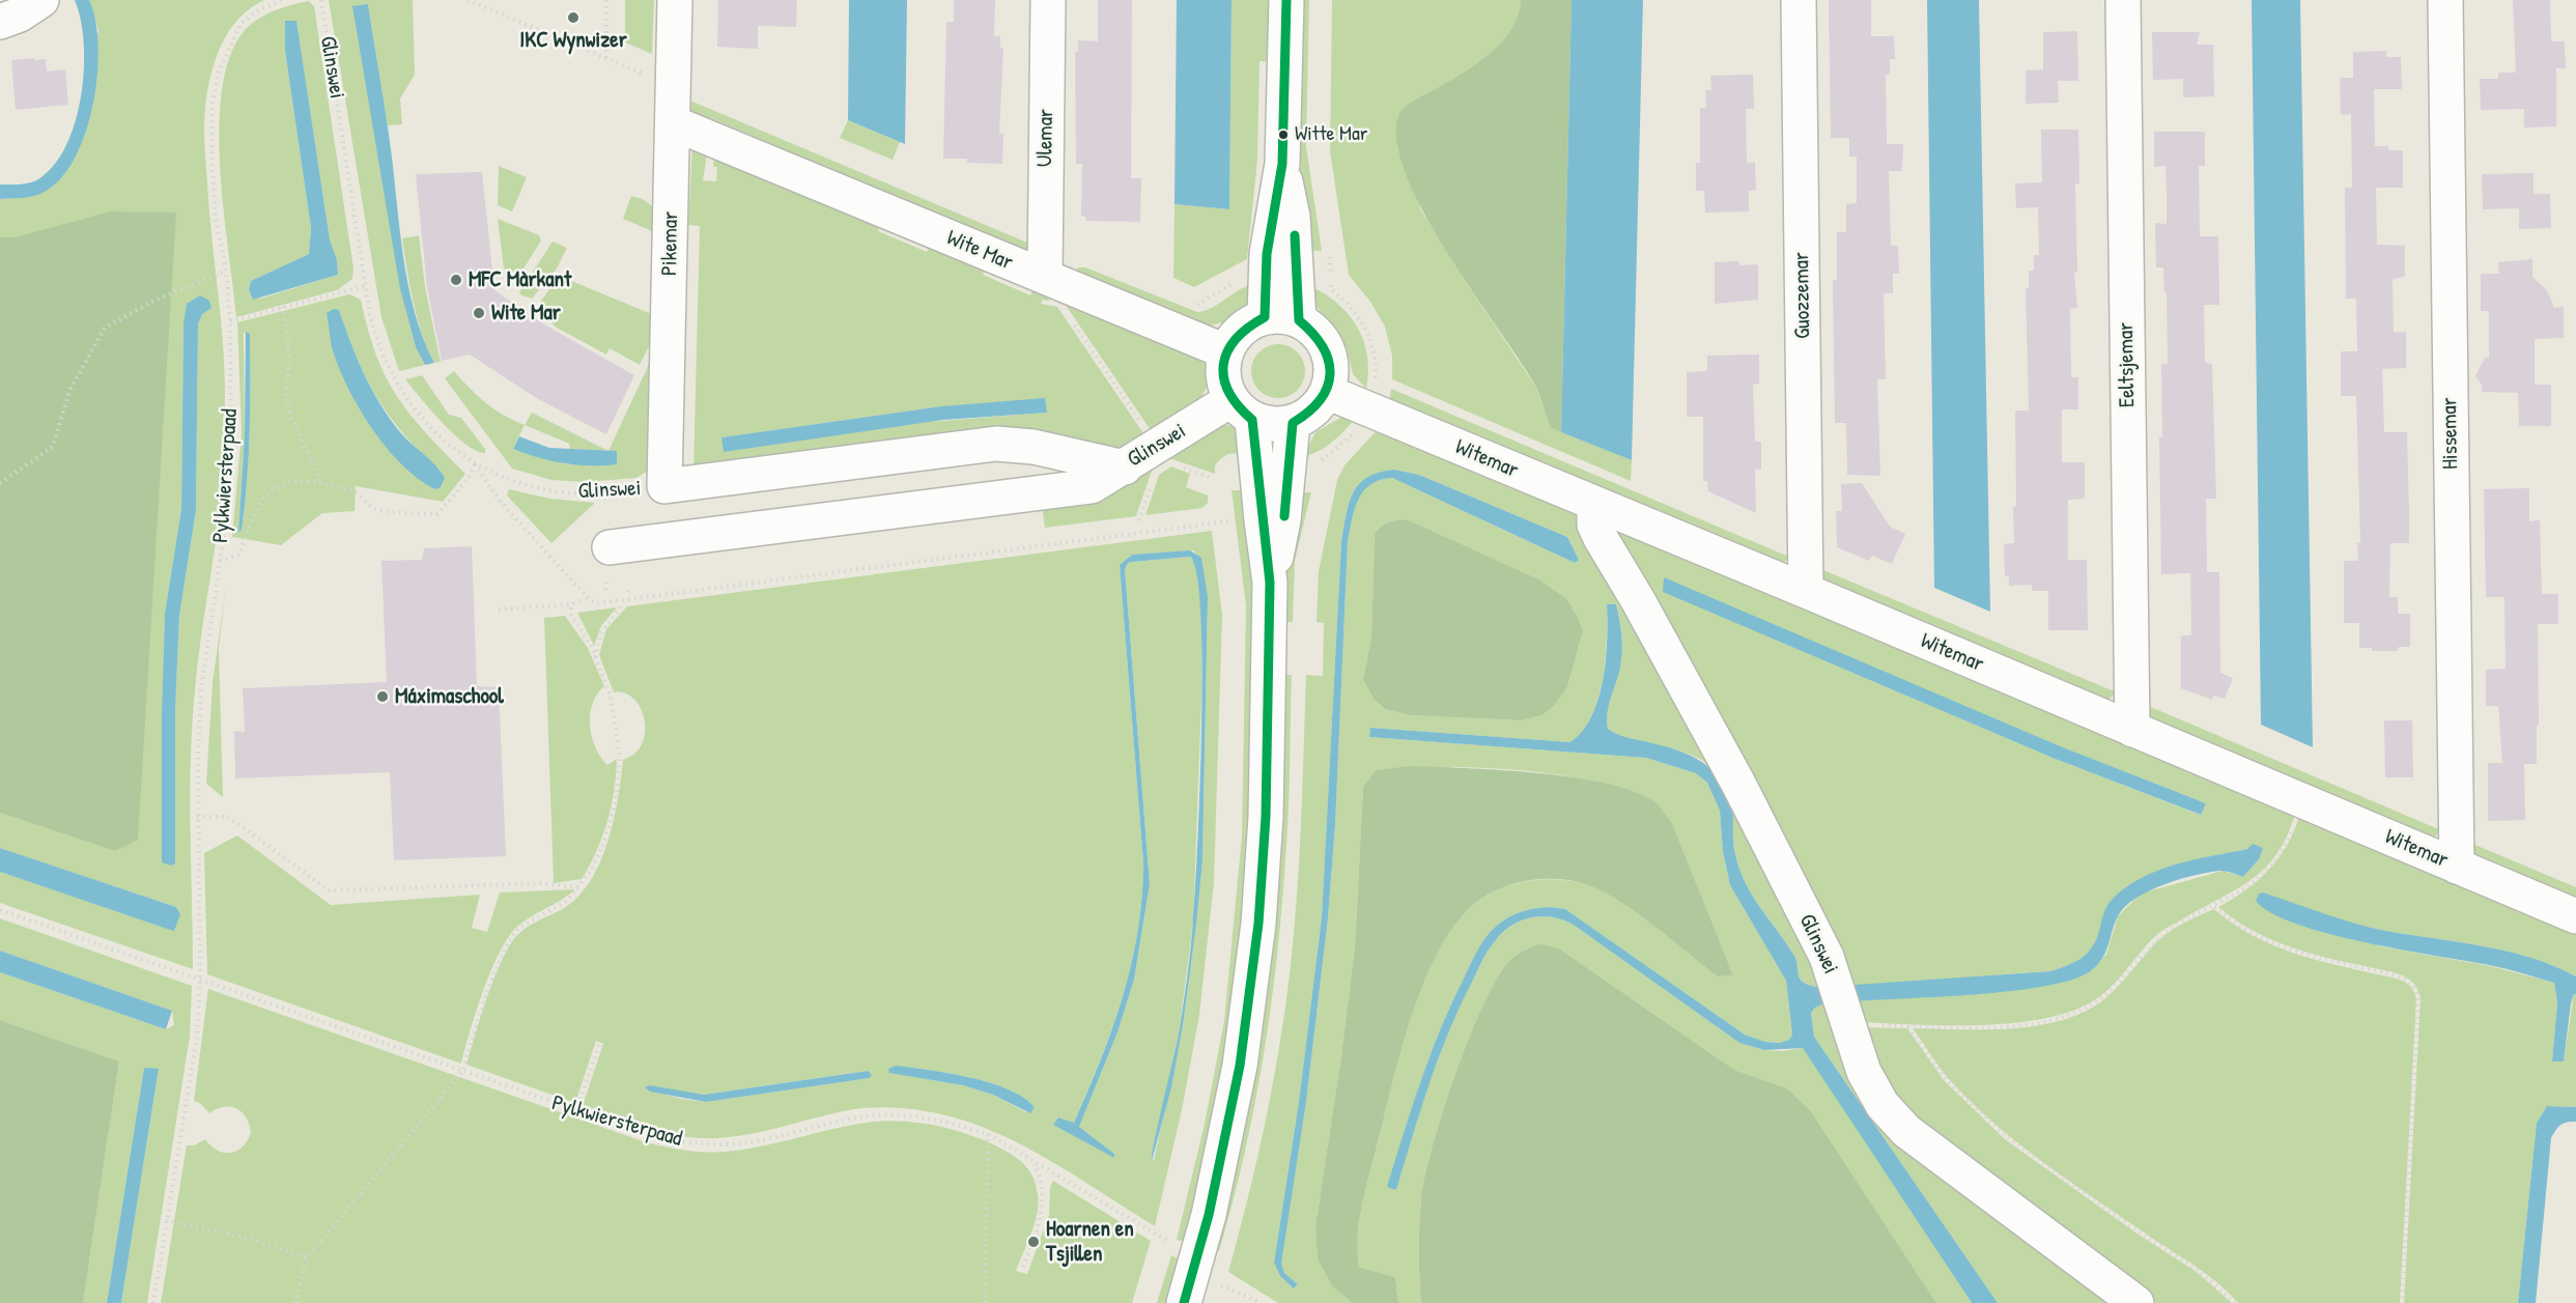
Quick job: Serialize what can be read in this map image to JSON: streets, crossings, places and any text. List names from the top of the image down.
{
  "streets": {
    "street": [
      "Glinswei",
      "Ulemar",
      "Pikemar",
      "Wite Mar",
      "Guozzemar",
      "Eeltsjemar",
      "Hissemar",
      "Witemar"
    ],
    "path": ["Pylkwiersterpaad"]
  },
  "crossings": [
    ["Glinswei", "Pikemar"],
    ["Glinswei", "Wite Mar"],
    ["Glinswei", "Witemar"],
    ["Ulemar", "Wite Mar"],
    ["Pikemar", "Wite Mar"],
    ["Wite Mar", "Witemar"],
    ["Guozzemar", "Witemar"],
    ["Eeltsjemar", "Witemar"],
    ["Hissemar", "Witemar"]
  ],
  "places": [
    "IKC Wynwizer",
    "Witte Mar",
    "MFC Màrkant",
    "Wite Mar",
    "Máximaschool",
    "Hoarnen en Tsjillen"
  ]
}
